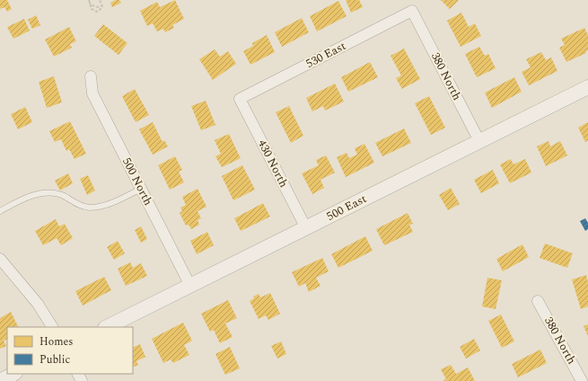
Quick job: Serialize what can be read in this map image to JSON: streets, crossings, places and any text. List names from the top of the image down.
{
  "streets": {
    "street": [
      "530 East",
      "380 North",
      "430 North",
      "500 North",
      "500 East"
    ]
  },
  "crossings": [
    ["530 East", "380 North"],
    ["530 East", "430 North"],
    ["380 North", "500 East"],
    ["430 North", "500 East"],
    ["500 North", "500 East"]
  ],
  "legend": ["Homes", "Public"]
}
